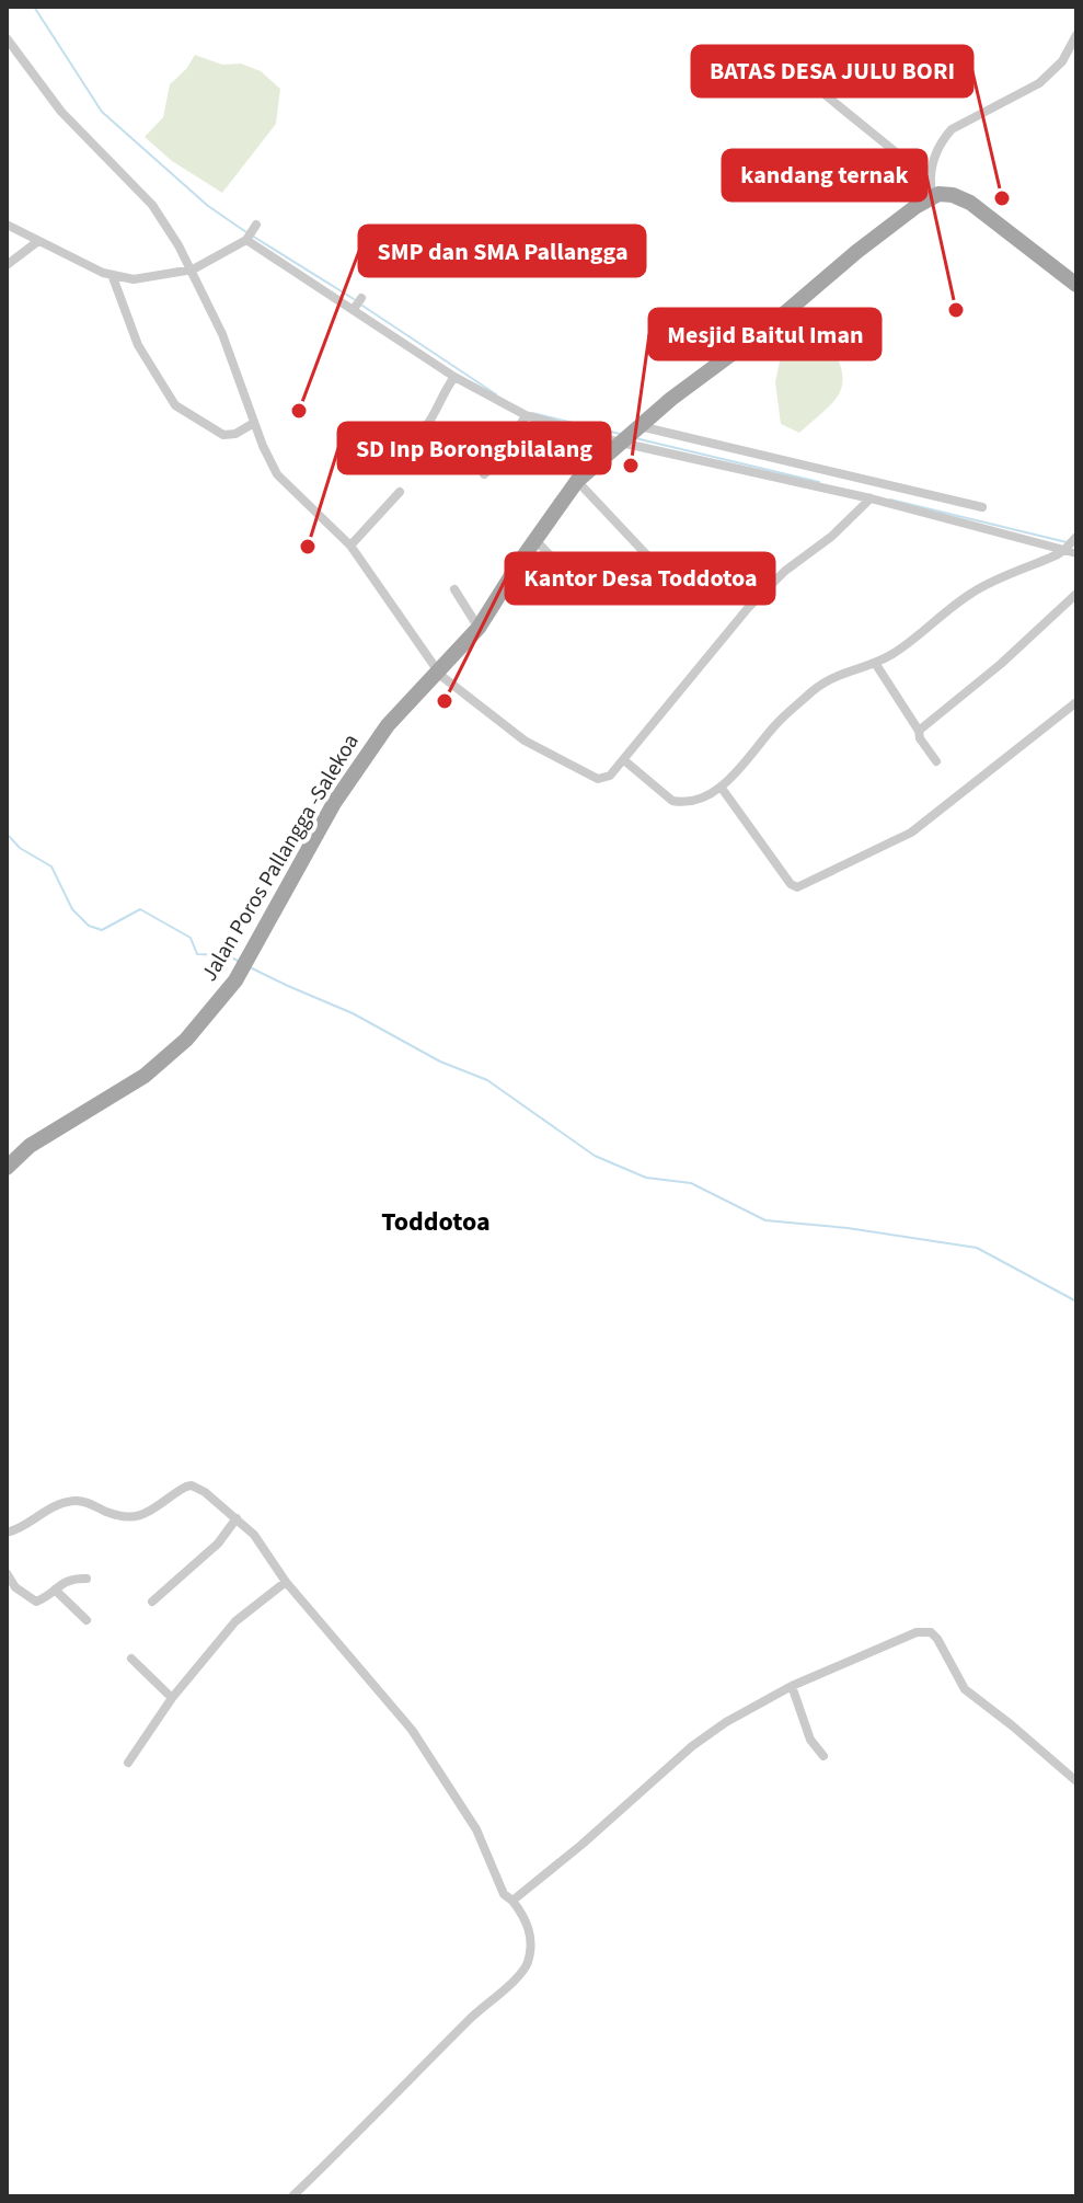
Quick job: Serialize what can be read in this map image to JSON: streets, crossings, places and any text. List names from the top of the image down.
{
  "streets": {
    "main road": ["Jalan Poros Pallangga -Salekoa"]
  },
  "districts": ["Toddotoa"],
  "places": [
    "BATAS DESA JULU BORI",
    "kandang ternak",
    "SMP dan SMA Pallangga",
    "Mesjid Baitul Iman",
    "SD Inp Borongbilalang",
    "Kantor Desa Toddotoa"
  ]
}
